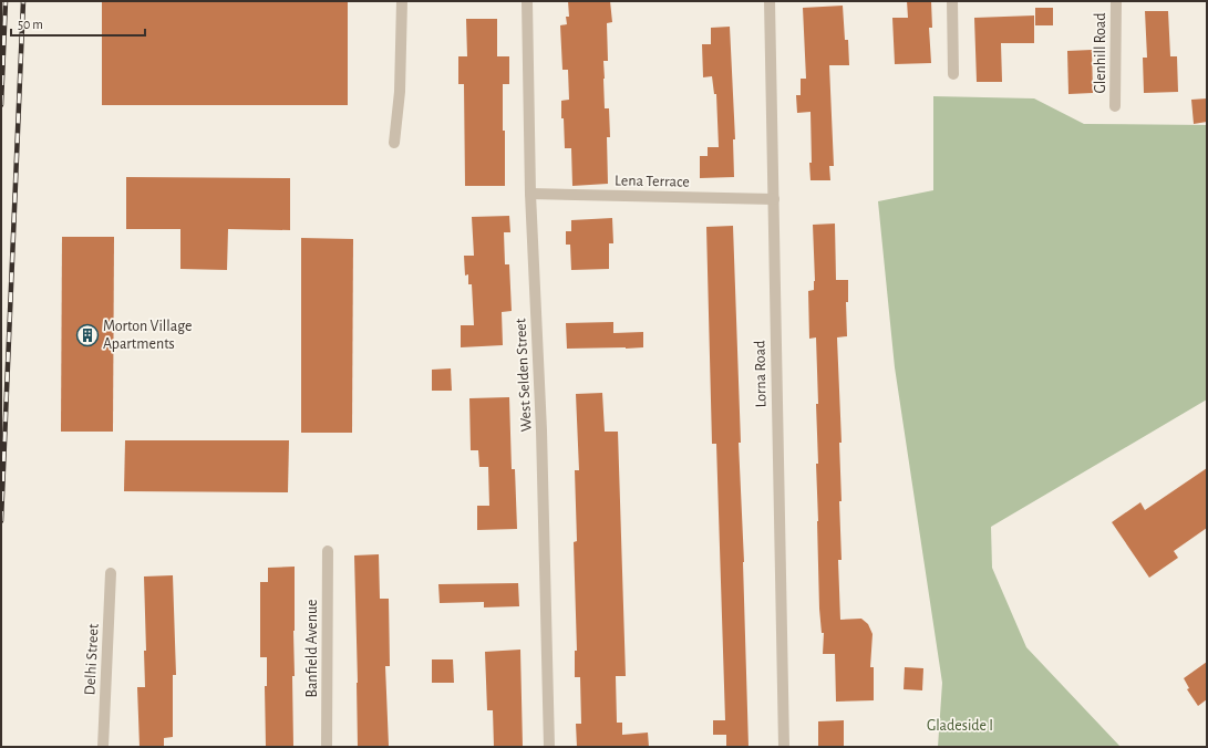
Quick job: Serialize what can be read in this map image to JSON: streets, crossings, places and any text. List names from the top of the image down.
{
  "streets": {
    "street": [
      "Glenhill Road",
      "Lena Terrace",
      "Lorna Road",
      "West Selden Street",
      "Banfield Avenue",
      "Delhi Street"
    ]
  },
  "crossings": [
    ["Lena Terrace", "Lorna Road"],
    ["Lena Terrace", "West Selden Street"]
  ],
  "parks": ["Gladeside I"],
  "places": {
    "building": ["Morton Village Apartments"]
  },
  "scale_bar": "50 m"
}
